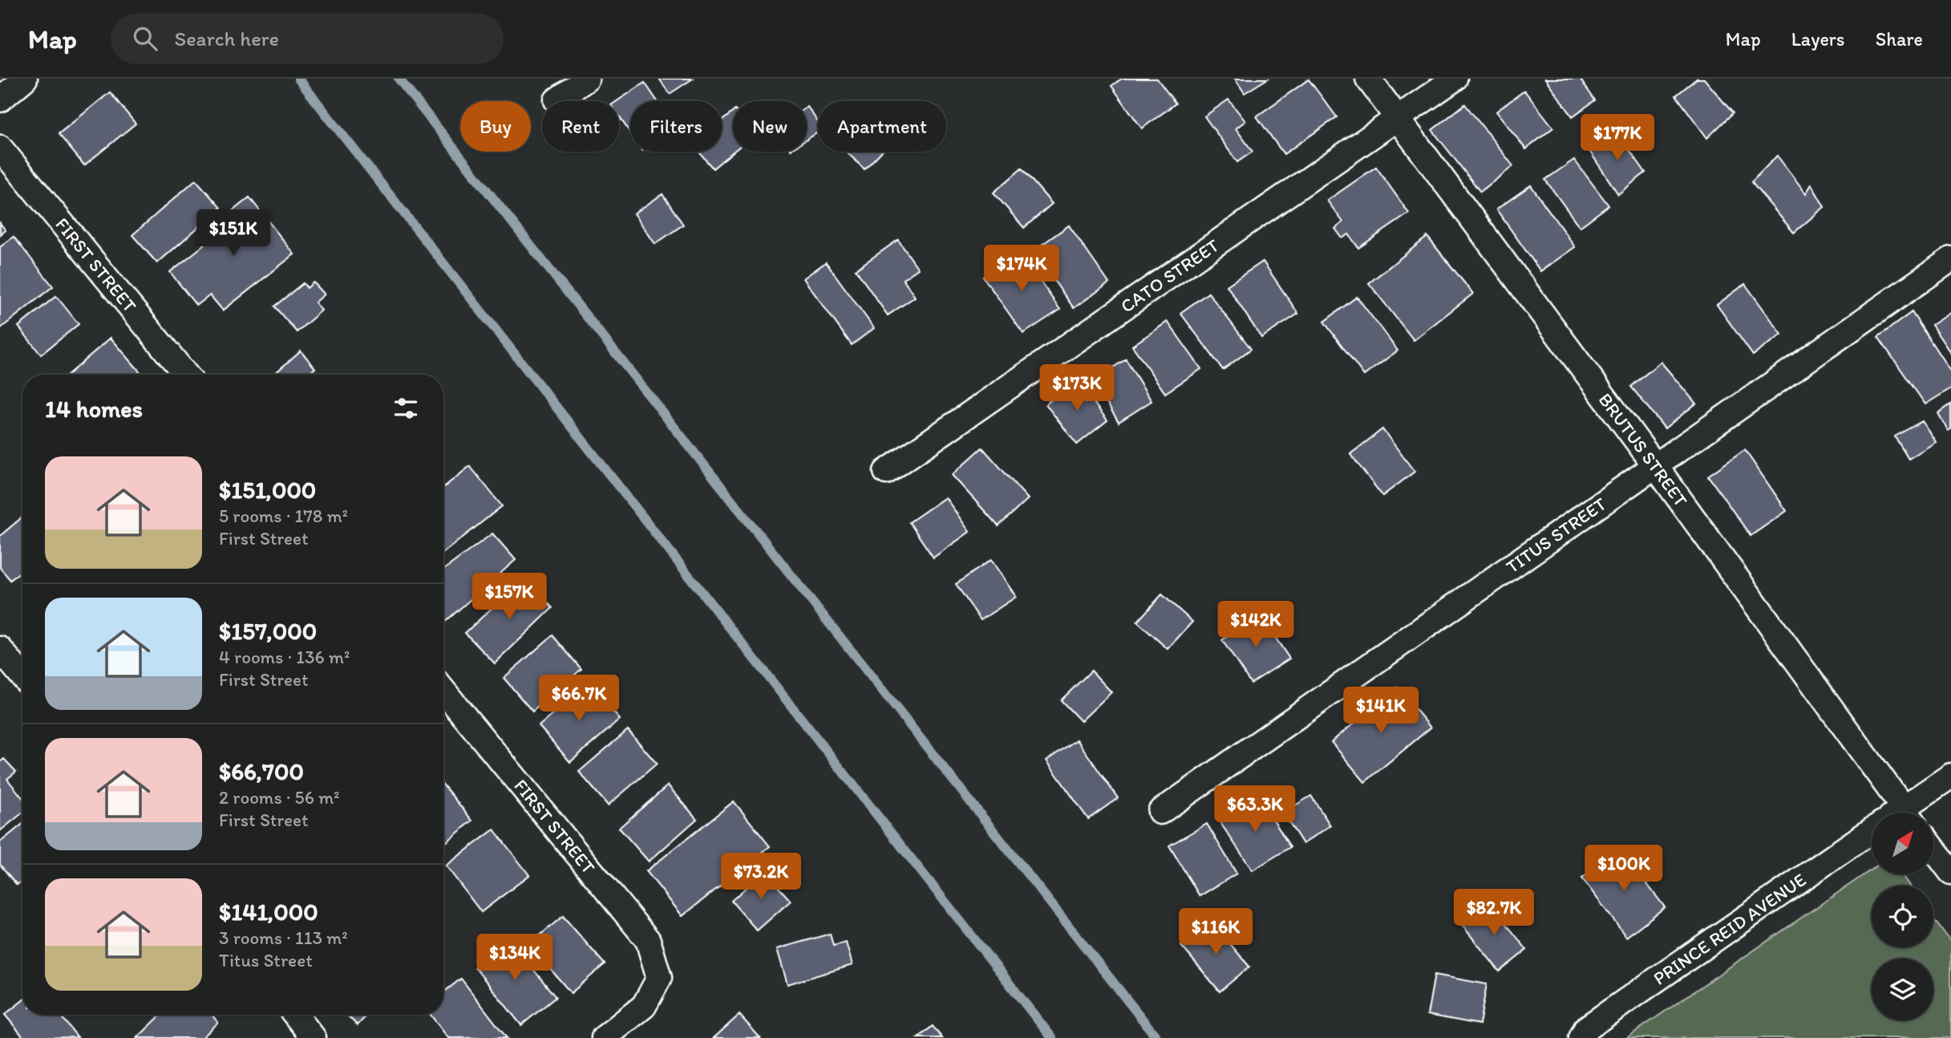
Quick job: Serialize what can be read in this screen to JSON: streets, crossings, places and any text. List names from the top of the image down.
{
  "streets": {
    "street": [
      "FIRST STREET",
      "CATO STREET",
      "BRUTUS STREET",
      "TITUS STREET",
      "PRINCE REID AVENUE"
    ]
  },
  "crossings": [
    ["CATO STREET", "BRUTUS STREET"],
    ["BRUTUS STREET", "TITUS STREET"]
  ],
  "north": "top right",
  "page": {
    "header": "Map",
    "search": "Search here",
    "nav": ["Map", "Layers", "Share"],
    "chip": [
      "Buy",
      "Rent",
      "Filters",
      "New",
      "Apartment"
    ],
    "price": [
      "$177K",
      "$151K",
      "$174K",
      "$173K",
      "$157K",
      "$142K",
      "$66.7K",
      "$141K",
      "$63.3K",
      "$100K",
      "$73.2K",
      "$82.7K",
      "$116K",
      "$134K"
    ],
    "heading": "14 homes",
    "list": [
      {
        "name": "$151,000",
        "note": "5 rooms · 178 m² · First Street"
      },
      {
        "name": "$157,000",
        "note": "4 rooms · 136 m² · First Street"
      },
      {
        "name": "$66,700",
        "note": "2 rooms · 56 m² · First Street"
      },
      {
        "name": "$141,000",
        "note": "3 rooms · 113 m² · Titus Street"
      }
    ]
  }
}
